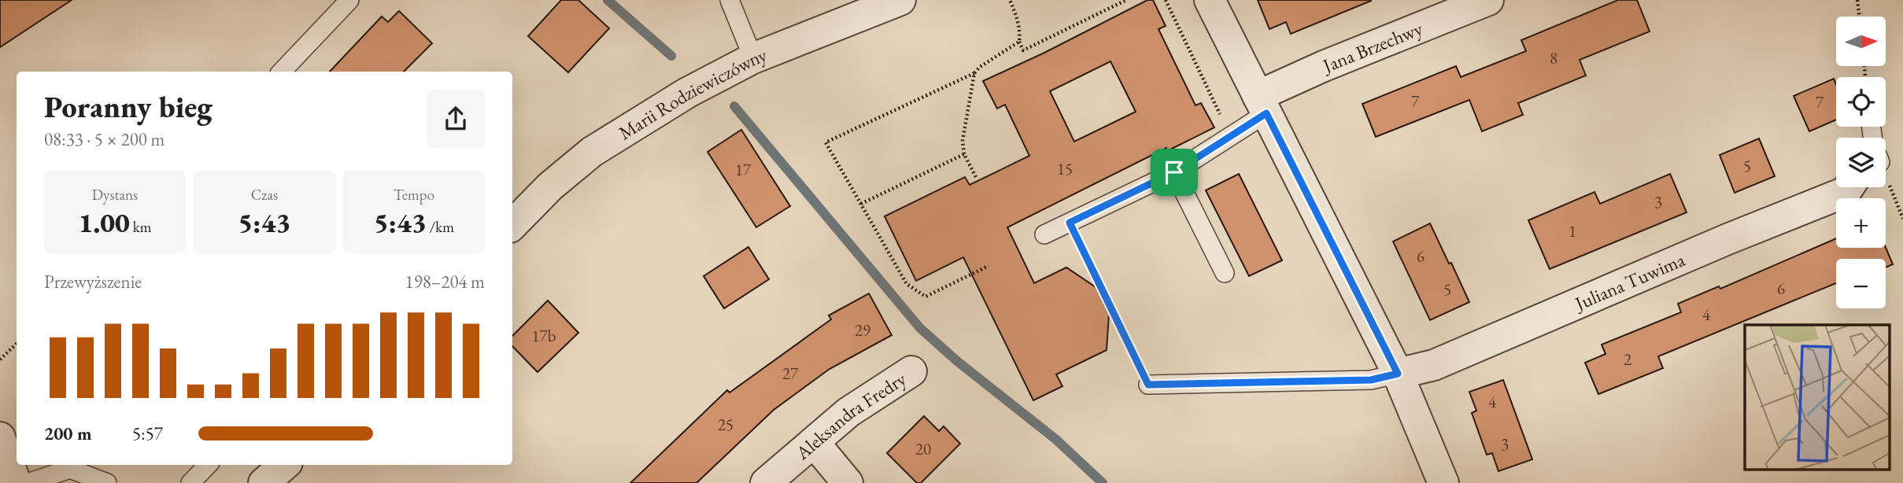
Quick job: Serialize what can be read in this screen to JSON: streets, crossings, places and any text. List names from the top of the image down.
{
  "streets": {
    "street": [
      "Jana Brzechwy",
      "Marii Rodziewiczówny",
      "Juliana Tuwima",
      "Aleksandra Fredry"
    ]
  },
  "house_numbers": [
    "8",
    "7",
    "7",
    "5",
    "15",
    "17",
    "3",
    "1",
    "6",
    "6",
    "5",
    "4",
    "29",
    "17b",
    "2",
    "27",
    "4",
    "25",
    "3",
    "20"
  ],
  "north": "right",
  "page": {
    "map_buttons": ["+", "−"],
    "heading": ["Poranny bieg", "08:33 · 5 × 200 m"],
    "stats": [
      ["Dystans", "1.00 km"],
      ["Czas", "5:43"],
      ["Tempo", "5:43 /km"]
    ],
    "chart": ["Przewyższenie", "198–204 m"],
    "list": [
      {
        "name": "200 m",
        "note": "5:57"
      }
    ]
  }
}
